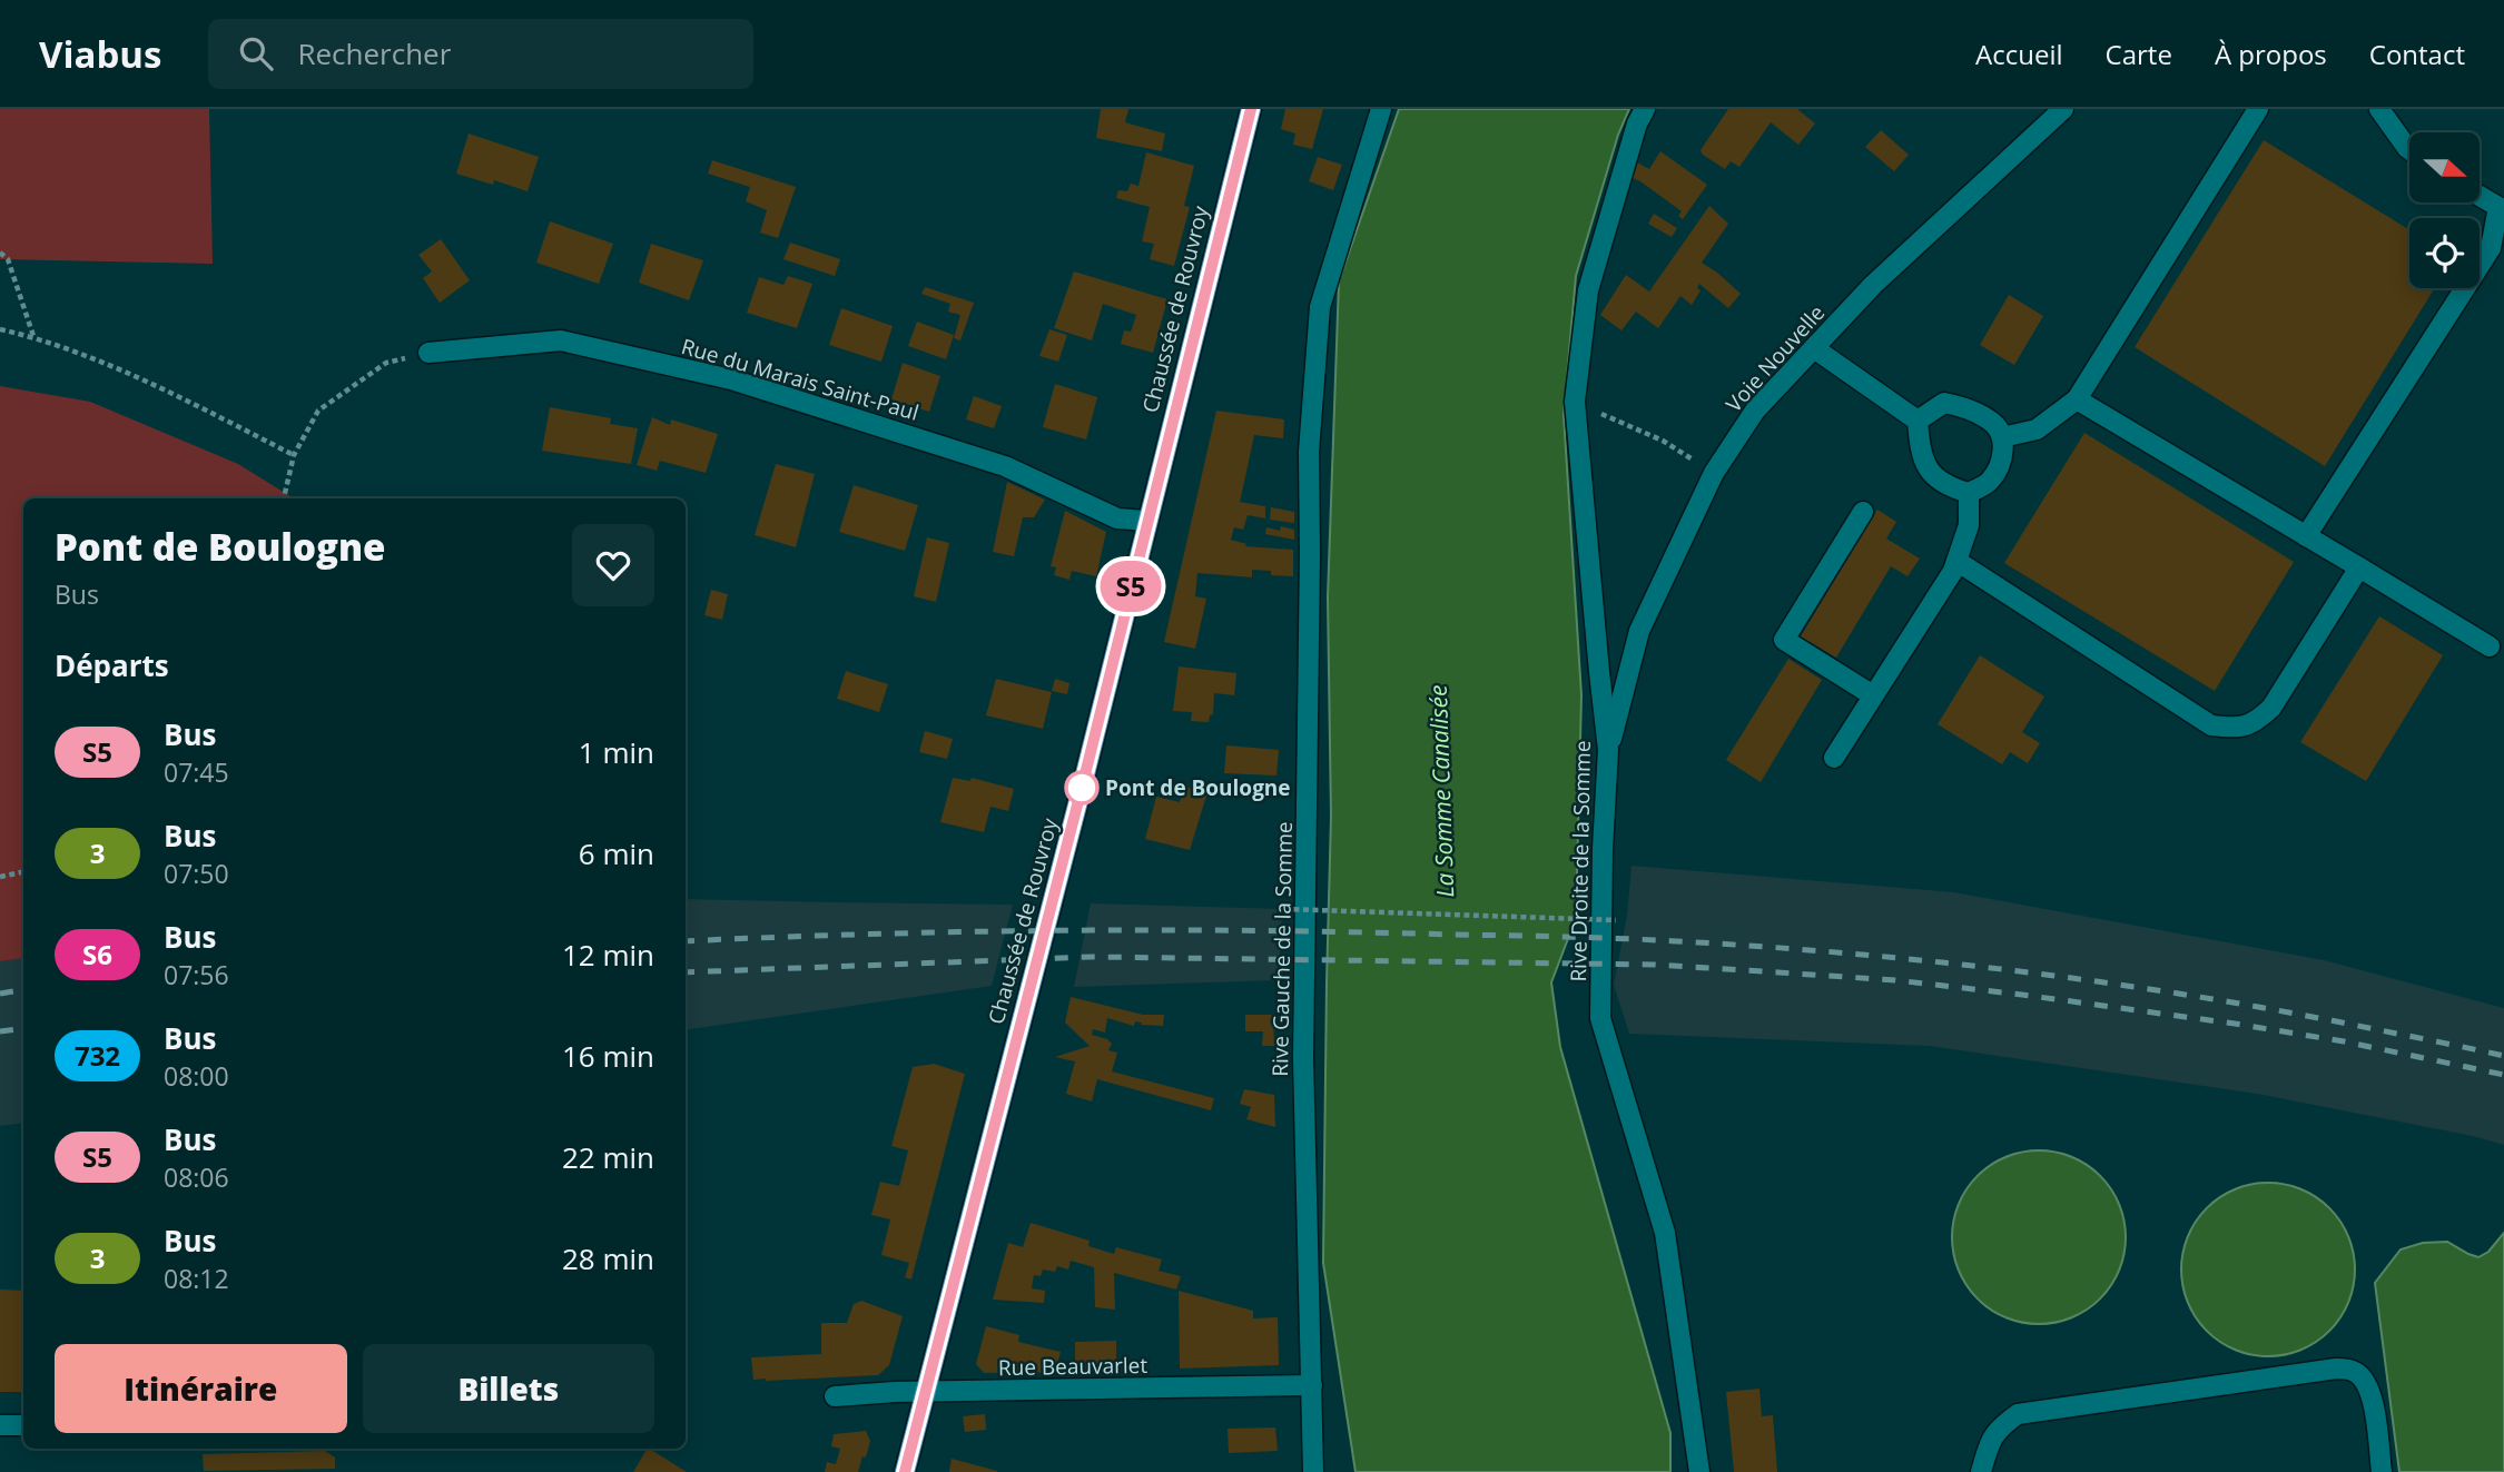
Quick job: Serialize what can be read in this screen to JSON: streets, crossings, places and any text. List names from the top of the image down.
{
  "streets": {
    "main road": ["Chaussée de Rouvroy"],
    "street": [
      "Voie Nouvelle",
      "Rue du Marais Saint-Paul",
      "Rive Droite de la Somme",
      "Rive Gauche de la Somme",
      "Rue Beauvarlet"
    ]
  },
  "crossings": [
    ["Chaussée de Rouvroy", "Rue du Marais Saint-Paul"],
    ["Chaussée de Rouvroy", "Rue Beauvarlet"],
    ["Voie Nouvelle", "Rive Droite de la Somme"],
    ["Rive Gauche de la Somme", "Rue Beauvarlet"]
  ],
  "water": ["La Somme Canalisée"],
  "places": ["Pont de Boulogne"],
  "lines": ["bus line S5"],
  "north": "right",
  "page": {
    "header": "Viabus",
    "search": "Rechercher",
    "nav": [
      "Accueil",
      "Carte",
      "À propos",
      "Contact"
    ],
    "on_map": "S5",
    "heading": [
      ["Pont de Boulogne", "Bus"],
      "Départs"
    ],
    "list": [
      {
        "mark": "S5",
        "name": "Bus",
        "note": "07:45",
        "value": "1 min"
      },
      {
        "mark": "3",
        "name": "Bus",
        "note": "07:50",
        "value": "6 min"
      },
      {
        "mark": "S6",
        "name": "Bus",
        "note": "07:56",
        "value": "12 min"
      },
      {
        "mark": "732",
        "name": "Bus",
        "note": "08:00",
        "value": "16 min"
      },
      {
        "mark": "S5",
        "name": "Bus",
        "note": "08:06",
        "value": "22 min"
      },
      {
        "mark": "3",
        "name": "Bus",
        "note": "08:12",
        "value": "28 min"
      }
    ],
    "buttons": ["Itinéraire", "Billets"]
  }
}
